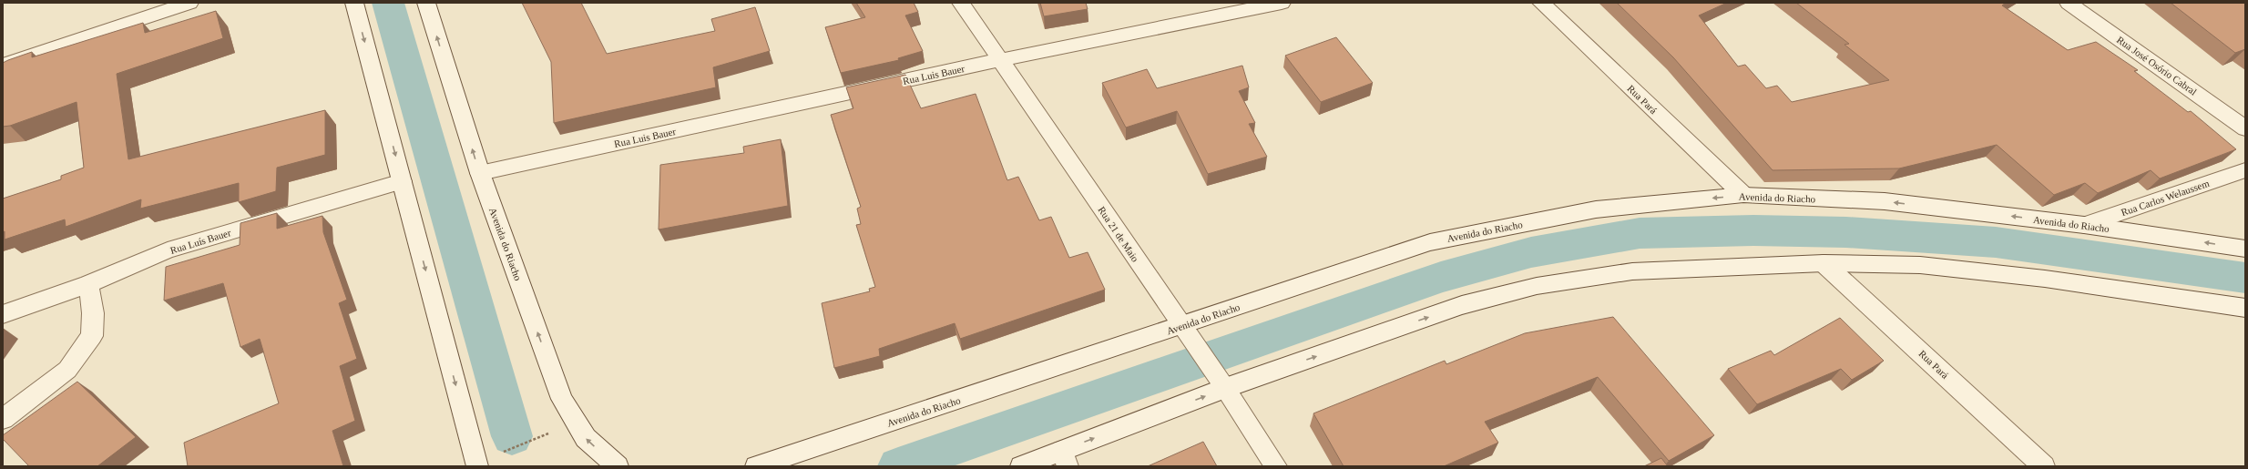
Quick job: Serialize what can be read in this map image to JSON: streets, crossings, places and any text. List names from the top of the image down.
{
  "streets": {
    "main road": [
      "Rua José Osório Cabral",
      "Rua Luis Bauer",
      "Rua Pará",
      "Avenida do Riacho",
      "Rua Carlos Welaussem",
      "Rua 21 de Maio",
      "Rua Luís Bauer"
    ]
  },
  "crossings": [
    ["Rua Luis Bauer", "Avenida do Riacho"],
    ["Rua Luis Bauer", "Rua 21 de Maio"],
    ["Rua Pará", "Avenida do Riacho"],
    ["Avenida do Riacho", "Rua Carlos Welaussem"],
    ["Avenida do Riacho", "Rua 21 de Maio"]
  ],
  "one_way": ["Avenida do Riacho"]
}
